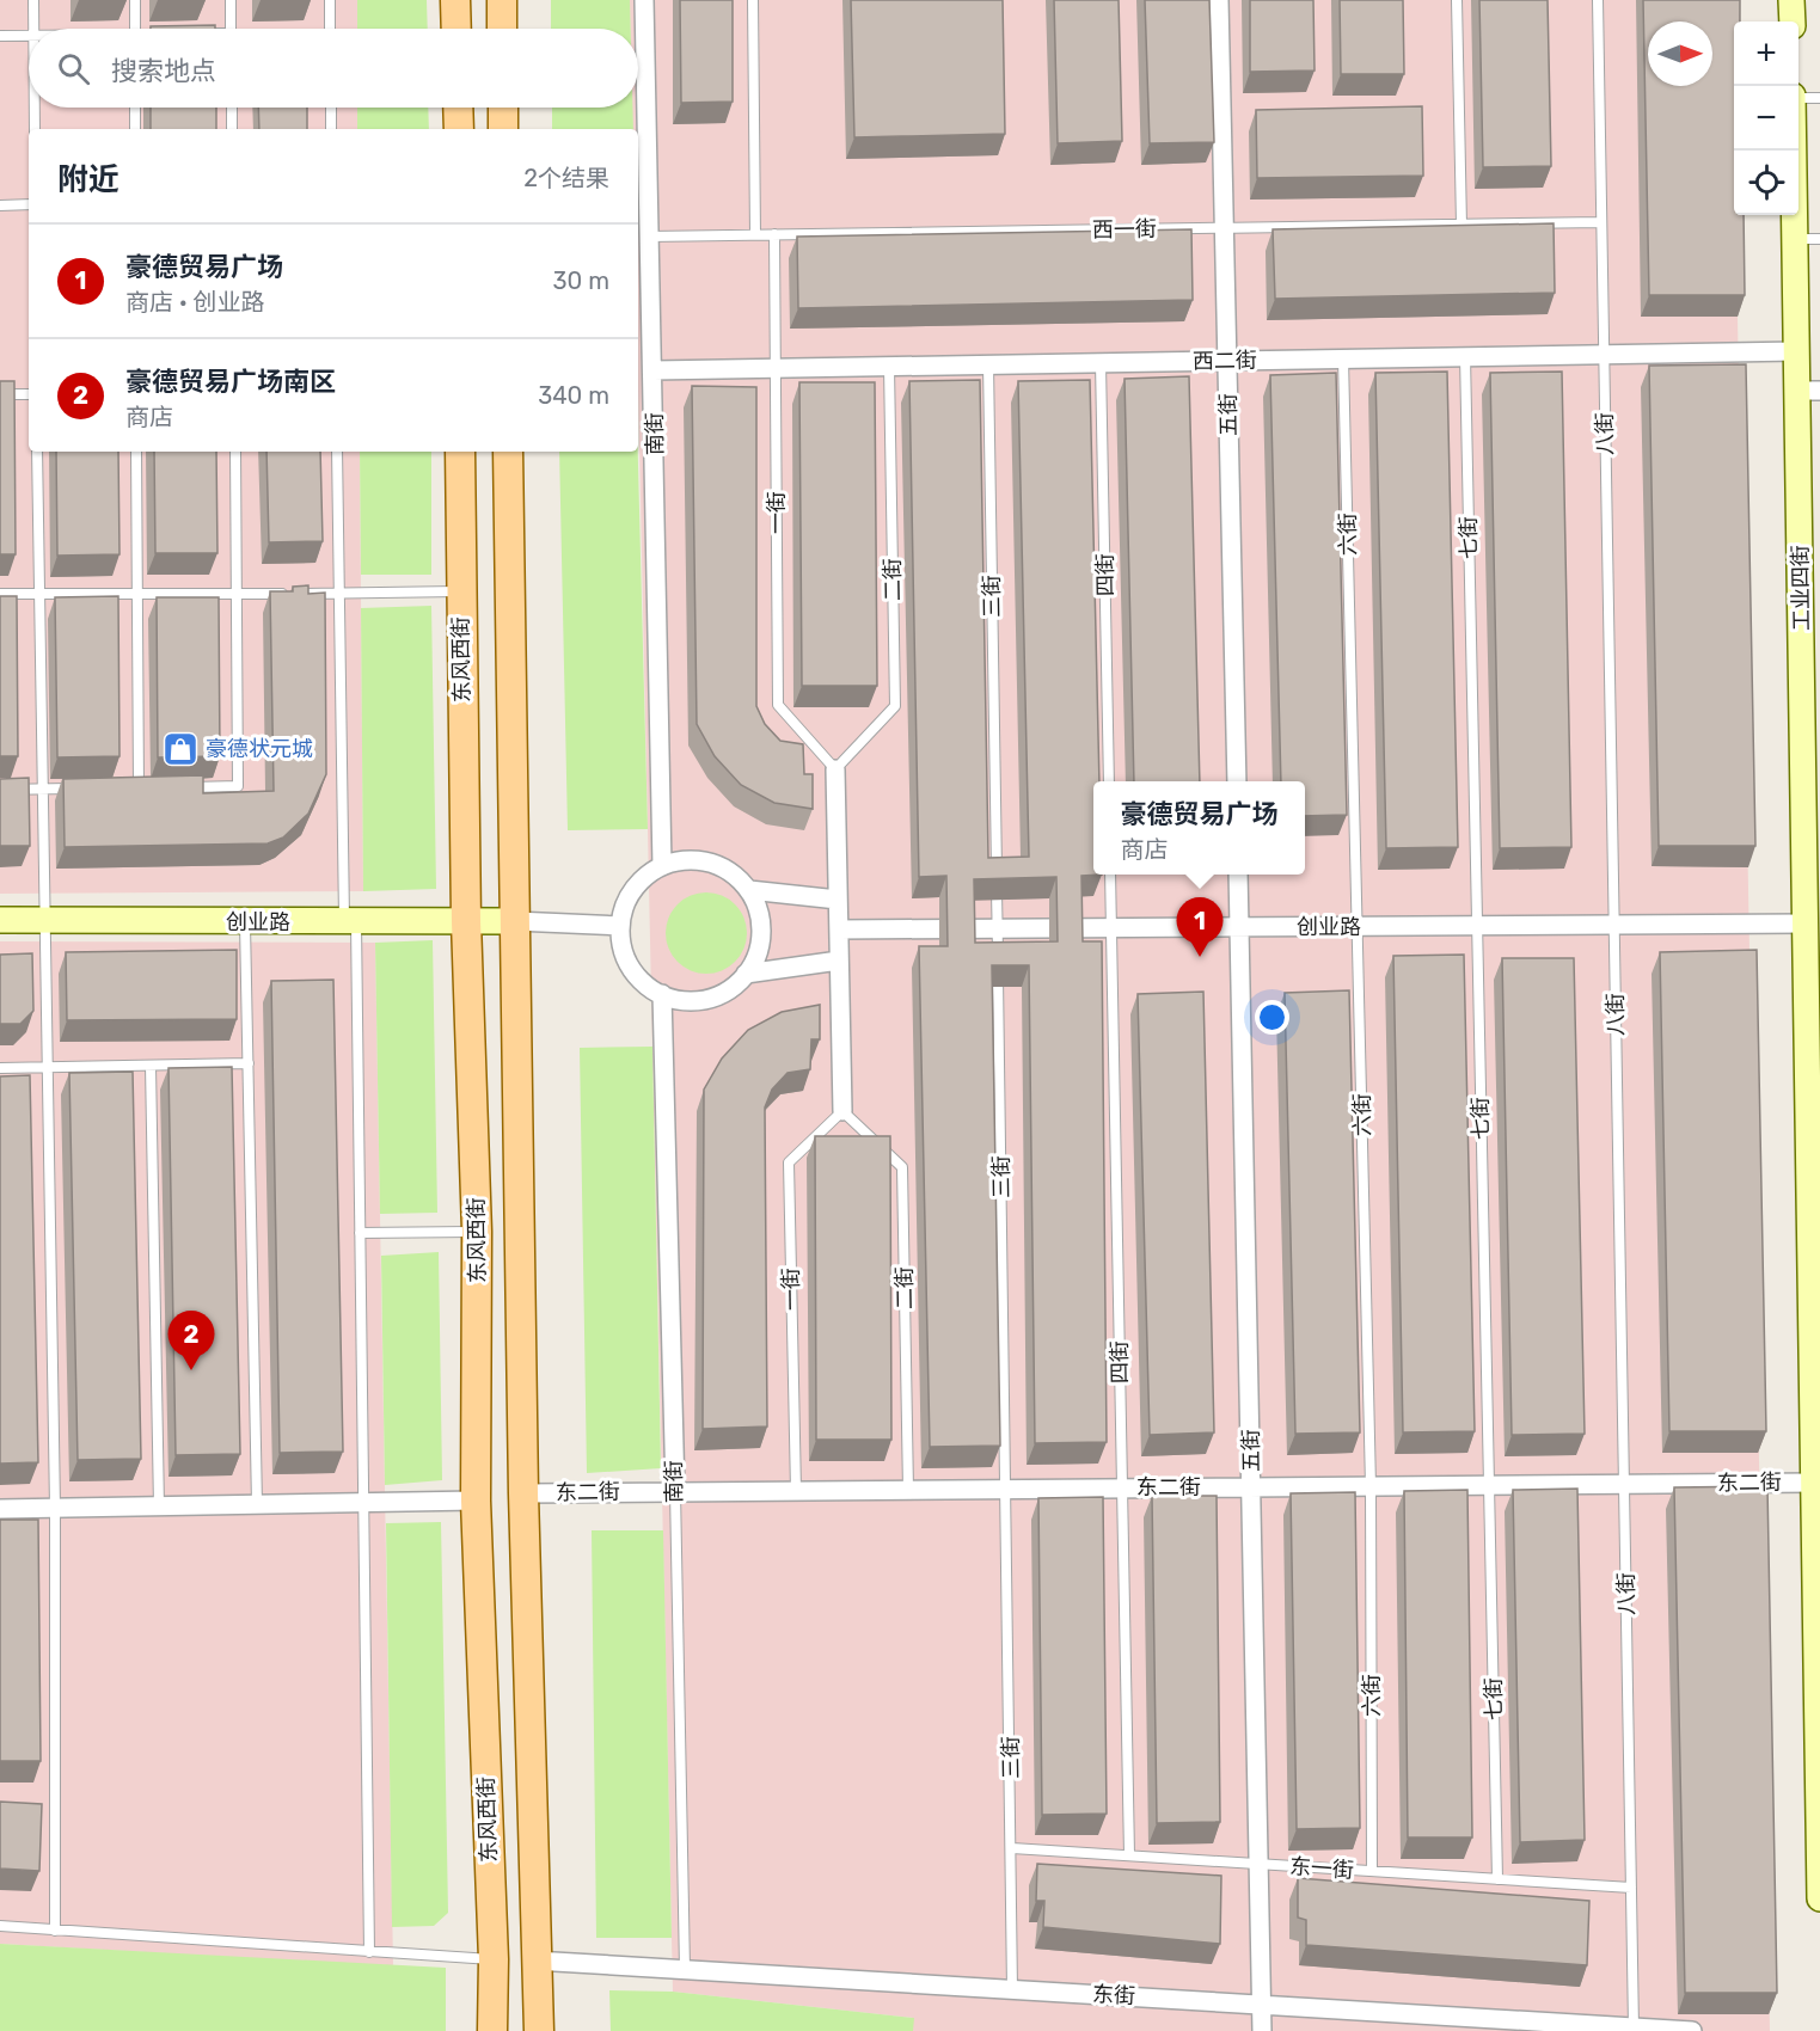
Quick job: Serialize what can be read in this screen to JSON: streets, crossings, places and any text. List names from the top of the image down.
{
  "streets": {
    "main road": ["东风西街"],
    "street": [
      "西二街",
      "五街",
      "南街",
      "工业四街",
      "创业路",
      "东二街",
      "东街"
    ],
    "lane": [
      "西一街",
      "八街",
      "一街",
      "六街",
      "七街",
      "四街",
      "二街",
      "三街",
      "东一街"
    ]
  },
  "crossings": [
    ["西一街", "五街"],
    ["西一街", "南街"],
    ["西一街", "八街"],
    ["西一街", "一街"],
    ["西二街", "五街"],
    ["西二街", "南街"],
    ["西二街", "八街"],
    ["西二街", "一街"],
    ["西二街", "六街"],
    ["西二街", "七街"],
    ["西二街", "四街"],
    ["西二街", "二街"],
    ["西二街", "工业四街"],
    ["西二街", "三街"],
    ["五街", "创业路"],
    ["五街", "东二街"],
    ["五街", "东一街"],
    ["五街", "东街"],
    ["南街", "东二街"],
    ["南街", "东街"],
    ["八街", "创业路"],
    ["八街", "东二街"],
    ["八街", "东一街"],
    ["八街", "东街"],
    ["一街", "二街"],
    ["一街", "东二街"],
    ["六街", "创业路"],
    ["六街", "东二街"],
    ["六街", "东一街"],
    ["七街", "创业路"],
    ["七街", "东二街"],
    ["七街", "东一街"],
    ["四街", "创业路"],
    ["四街", "东二街"],
    ["四街", "东一街"],
    ["二街", "东二街"],
    ["工业四街", "创业路"],
    ["工业四街", "东二街"],
    ["三街", "创业路"],
    ["三街", "东二街"],
    ["三街", "东一街"],
    ["三街", "东街"],
    ["东风西街", "创业路"],
    ["东风西街", "东二街"],
    ["东风西街", "东街"]
  ],
  "places": {
    "shop": ["豪德状元城"]
  },
  "north": "right",
  "page": {
    "map_buttons": ["+", "−"],
    "search": "搜索地点",
    "heading": ["附近", "2个结果"],
    "list": [
      {
        "mark": "1",
        "name": "豪德贸易广场",
        "note": "商店 · 创业路",
        "value": "30 m"
      },
      {
        "mark": "2",
        "name": "豪德贸易广场南区",
        "note": "商店",
        "value": "340 m"
      }
    ],
    "popup": ["豪德贸易广场", "商店"],
    "pins": ["1", "2"]
  }
}
